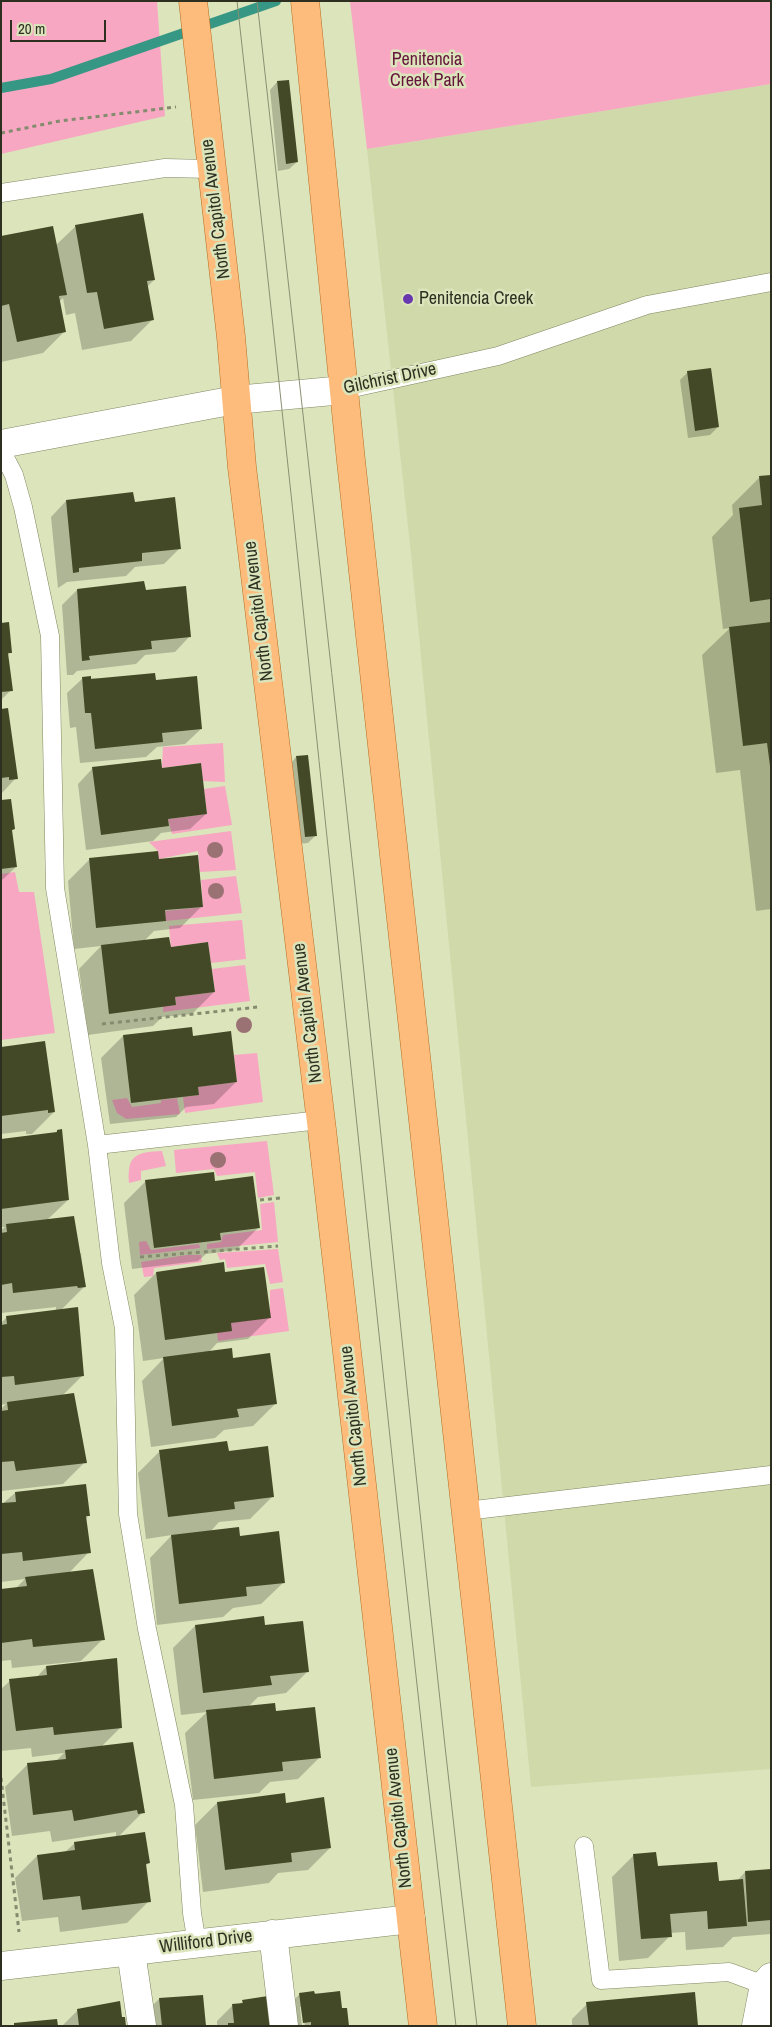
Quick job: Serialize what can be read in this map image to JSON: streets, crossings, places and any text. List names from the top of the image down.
{
  "streets": {
    "main road": ["North Capitol Avenue"],
    "street": ["Gilchrist Drive", "Williford Drive"]
  },
  "crossings": [
    ["North Capitol Avenue", "Gilchrist Drive"],
    ["North Capitol Avenue", "Williford Drive"]
  ],
  "parks": ["Penitencia Creek Park"],
  "places": ["Penitencia Creek"],
  "scale_bar": "20 m"
}
